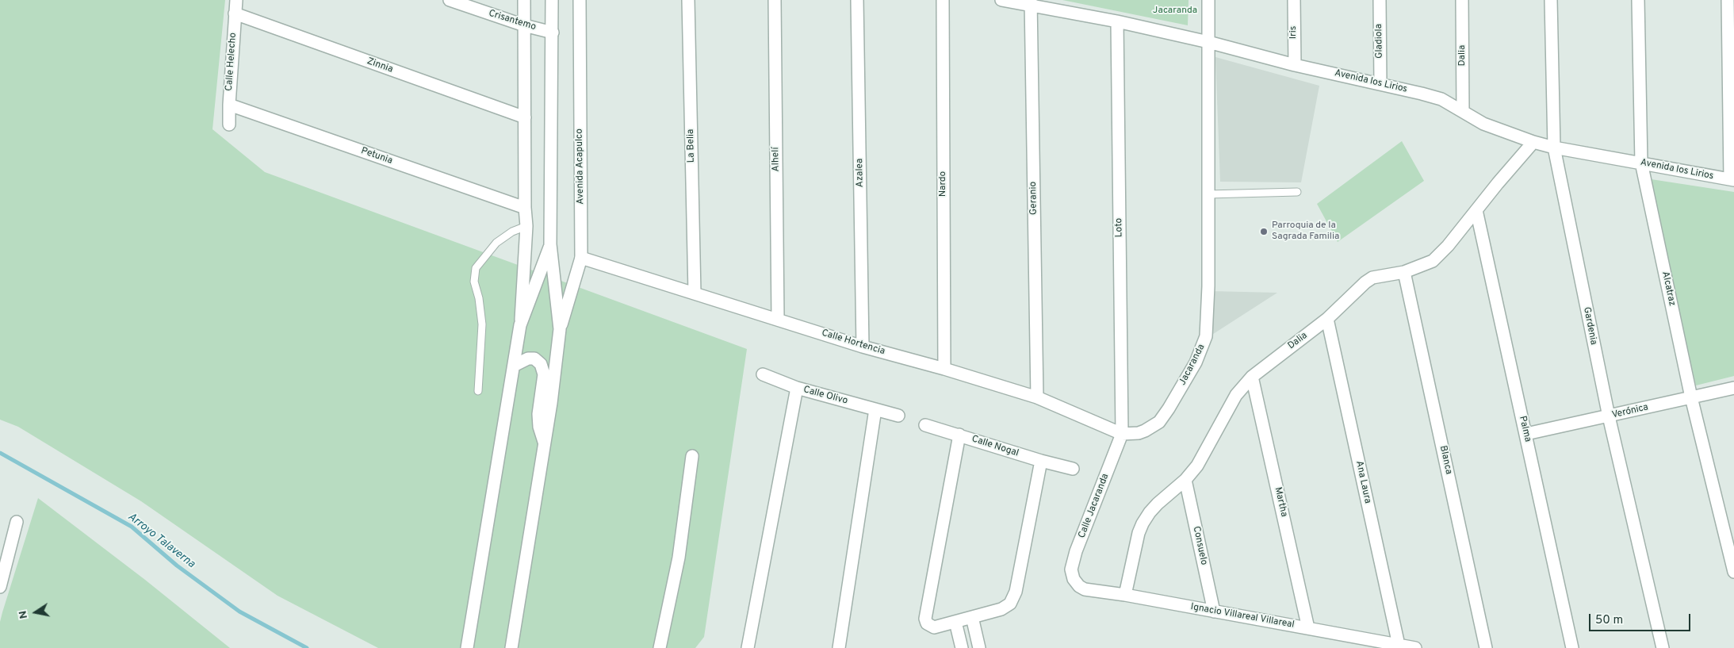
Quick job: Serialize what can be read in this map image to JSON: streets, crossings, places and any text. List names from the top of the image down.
{
  "streets": {
    "street": [
      "Crisantemo",
      "Iris",
      "Gladiola",
      "Dalia",
      "Calle Helecho",
      "Zinnia",
      "Avenida los Lirios",
      "La Belia",
      "Petunia",
      "Alhelí",
      "Avenida Acapulco",
      "Azalea",
      "Nardo",
      "Geranio",
      "Loto",
      "Alcatraz",
      "Gardenia",
      "Calle Hortencia",
      "Jacaranda",
      "Calle Olivo",
      "Verónica",
      "Palma",
      "Calle Nogal",
      "Blanca",
      "Ana Laura",
      "Martha",
      "Calle Jacaranda",
      "Consuelo",
      "Ignacio Villareal Villareal"
    ]
  },
  "crossings": [
    ["Iris", "Avenida los Lirios"],
    ["Gladiola", "Avenida los Lirios"],
    ["Dalia", "Avenida los Lirios"],
    ["Dalia", "Palma"],
    ["Dalia", "Blanca"],
    ["Dalia", "Ana Laura"],
    ["Dalia", "Martha"],
    ["Dalia", "Consuelo"],
    ["Dalia", "Ignacio Villareal Villareal"],
    ["Calle Helecho", "Zinnia"],
    ["Calle Helecho", "Petunia"],
    ["Avenida los Lirios", "Geranio"],
    ["Avenida los Lirios", "Loto"],
    ["Avenida los Lirios", "Alcatraz"],
    ["Avenida los Lirios", "Gardenia"],
    ["Avenida los Lirios", "Jacaranda"],
    ["La Belia", "Calle Hortencia"],
    ["Alhelí", "Calle Hortencia"],
    ["Avenida Acapulco", "Calle Hortencia"],
    ["Azalea", "Calle Hortencia"],
    ["Nardo", "Calle Hortencia"],
    ["Geranio", "Calle Hortencia"],
    ["Loto", "Calle Hortencia"],
    ["Loto", "Jacaranda"],
    ["Loto", "Calle Jacaranda"],
    ["Alcatraz", "Verónica"],
    ["Gardenia", "Verónica"],
    ["Calle Hortencia", "Jacaranda"],
    ["Calle Hortencia", "Calle Jacaranda"],
    ["Jacaranda", "Calle Jacaranda"],
    ["Verónica", "Palma"],
    ["Ana Laura", "Ignacio Villareal Villareal"],
    ["Martha", "Ignacio Villareal Villareal"],
    ["Calle Jacaranda", "Ignacio Villareal Villareal"],
    ["Consuelo", "Ignacio Villareal Villareal"]
  ],
  "water": ["Arroyo Talaverna"],
  "parks": ["Jacaranda"],
  "places": ["Parroquia de la Sagrada Familia"],
  "scale_bar": "50 m",
  "north": "left"
}
